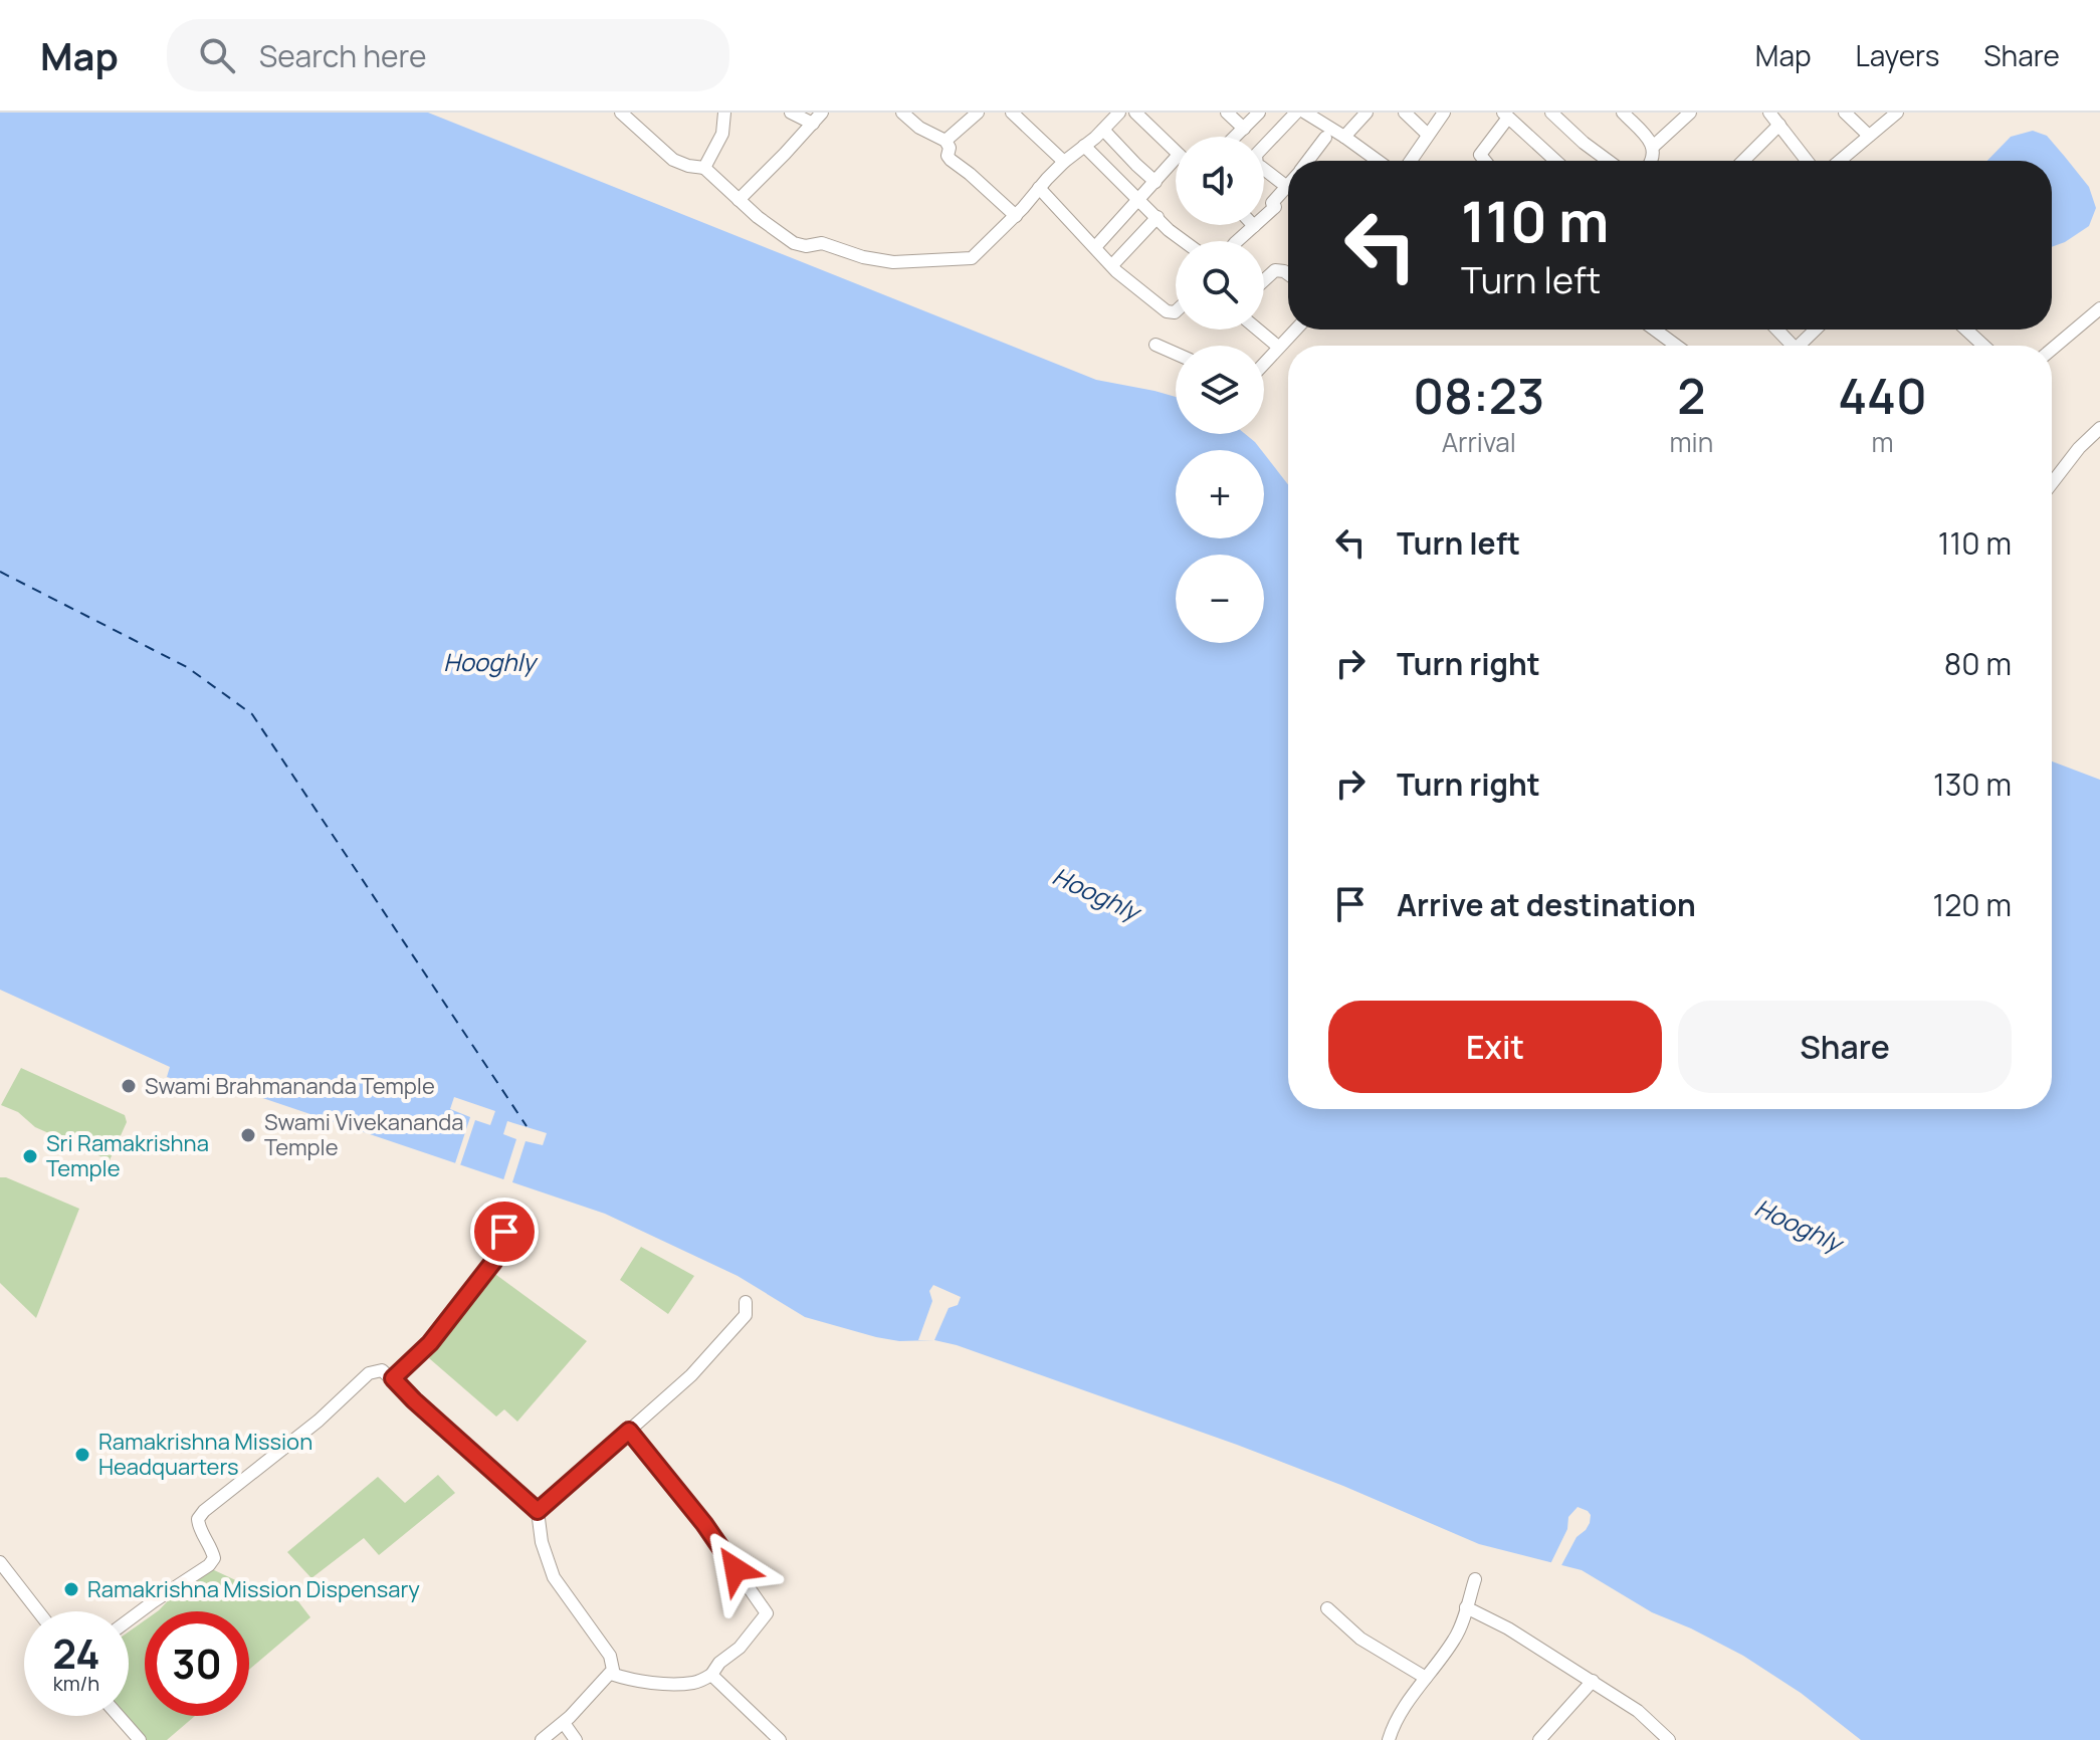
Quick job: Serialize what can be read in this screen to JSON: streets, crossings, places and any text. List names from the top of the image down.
{
  "water": ["Hooghly"],
  "places": [
    "Swami Brahmananda Temple",
    "Swami Vivekananda Temple",
    "Sri Ramakrishna Temple",
    "Ramakrishna Mission Headquarters",
    "Ramakrishna Mission Dispensary"
  ],
  "page": {
    "header": "Map",
    "search": "Search here",
    "nav": ["Map", "Layers", "Share"],
    "map_buttons": ["+", "−"],
    "turn": ["110 m", "Turn left"],
    "eta": [
      "08:23",
      "Arrival",
      "2",
      "min",
      "440",
      "m"
    ],
    "list": [
      {
        "name": "Turn left",
        "value": "110 m"
      },
      {
        "name": "Turn right",
        "value": "80 m"
      },
      {
        "name": "Turn right",
        "value": "130 m"
      },
      {
        "name": "Arrive at destination",
        "value": "120 m"
      }
    ],
    "buttons": ["Exit", "Share"],
    "speed": "24 km/h",
    "limit": "30"
  }
}
